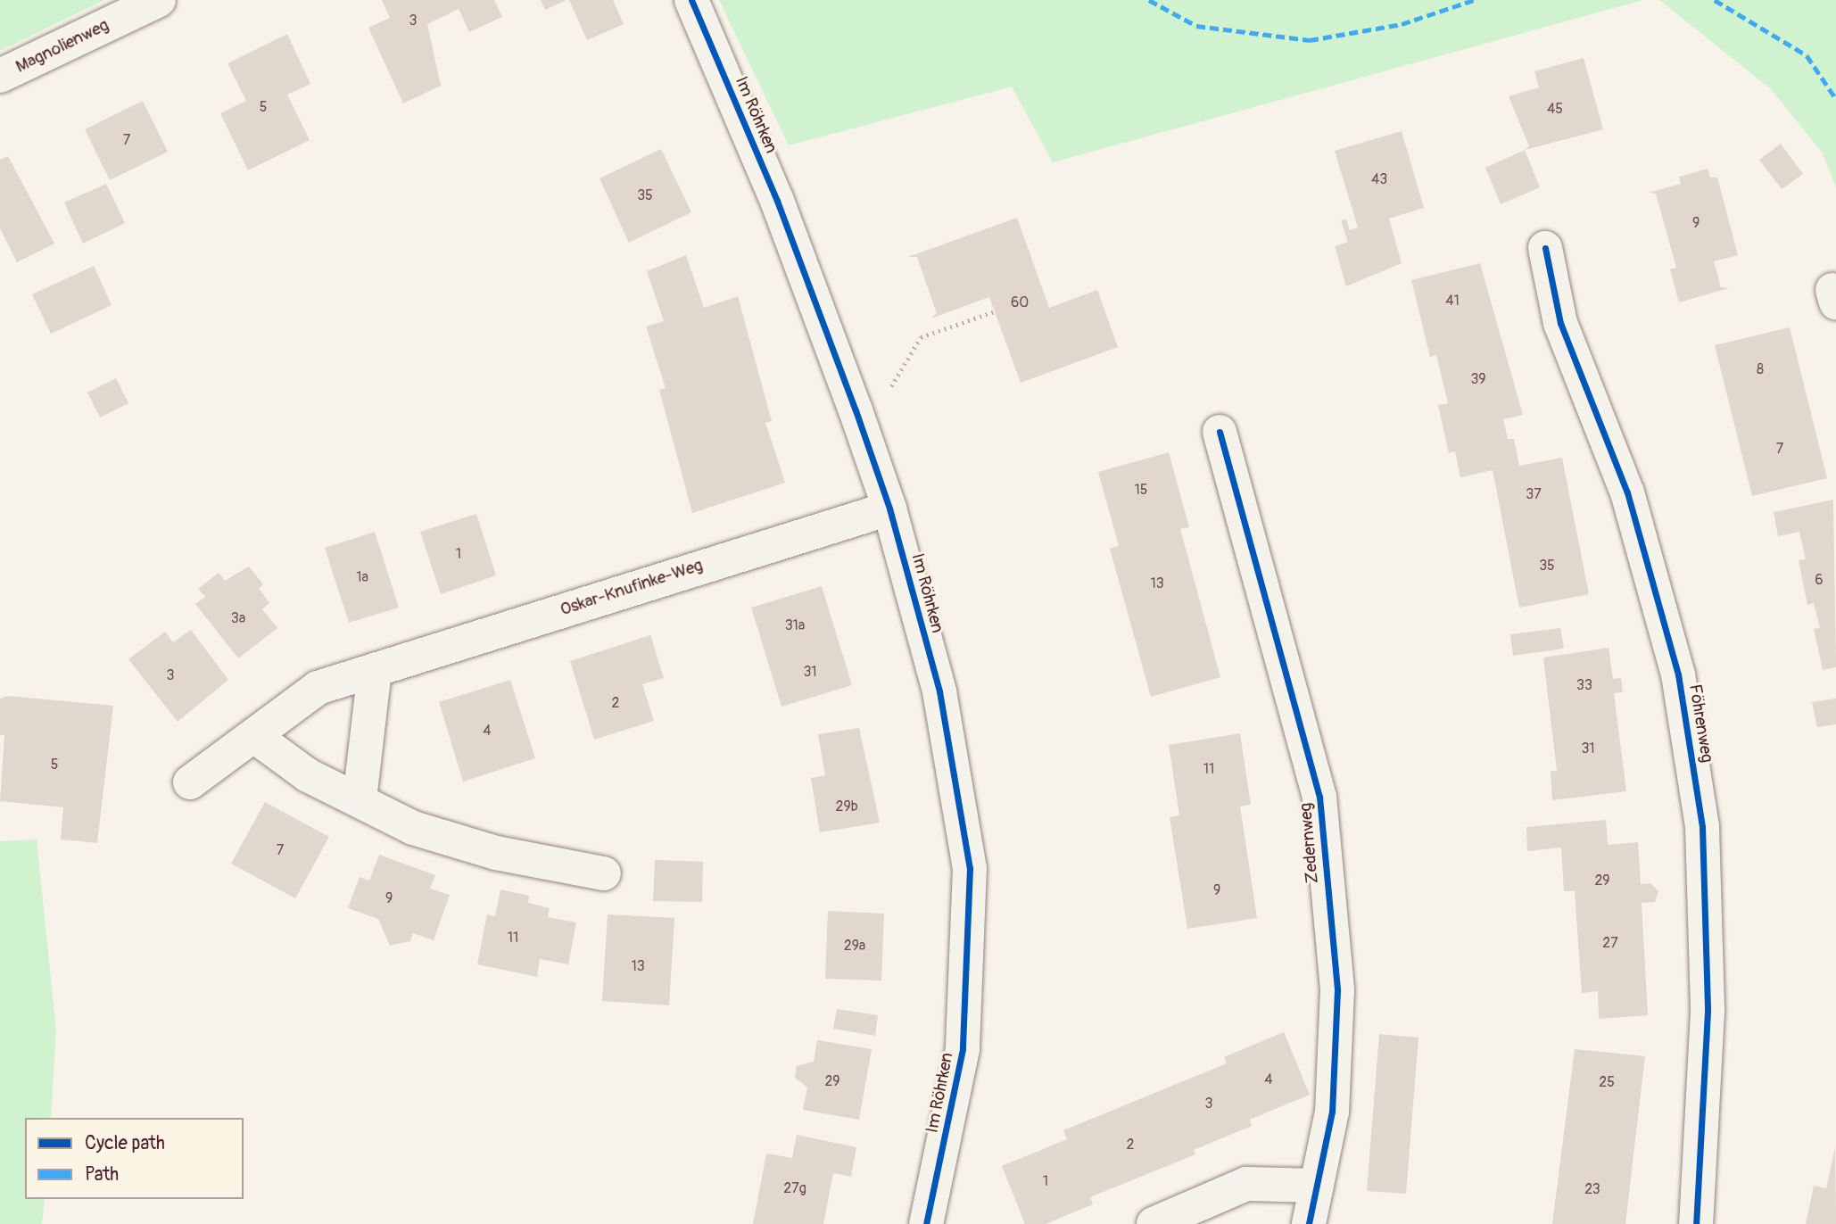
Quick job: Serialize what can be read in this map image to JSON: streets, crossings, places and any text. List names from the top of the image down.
{
  "streets": {
    "street": [
      "Magnolienweg",
      "Im Röhrken",
      "Oskar-Knufinke-Weg",
      "Föhrenweg",
      "Zedernweg"
    ]
  },
  "crossings": [
    ["Im Röhrken", "Oskar-Knufinke-Weg"]
  ],
  "house_numbers": [
    "3",
    "5",
    "45",
    "7",
    "43",
    "35",
    "9",
    "41",
    "60",
    "8",
    "39",
    "7",
    "15",
    "37",
    "1",
    "35",
    "1a",
    "6",
    "13",
    "3a",
    "31a",
    "31",
    "3",
    "33",
    "2",
    "4",
    "31",
    "5",
    "11",
    "29b",
    "7",
    "29",
    "9",
    "9",
    "11",
    "27",
    "29a",
    "13",
    "4",
    "29",
    "25",
    "3",
    "2",
    "1",
    "27g",
    "23"
  ],
  "legend": ["Cycle path", "Path"]
}
